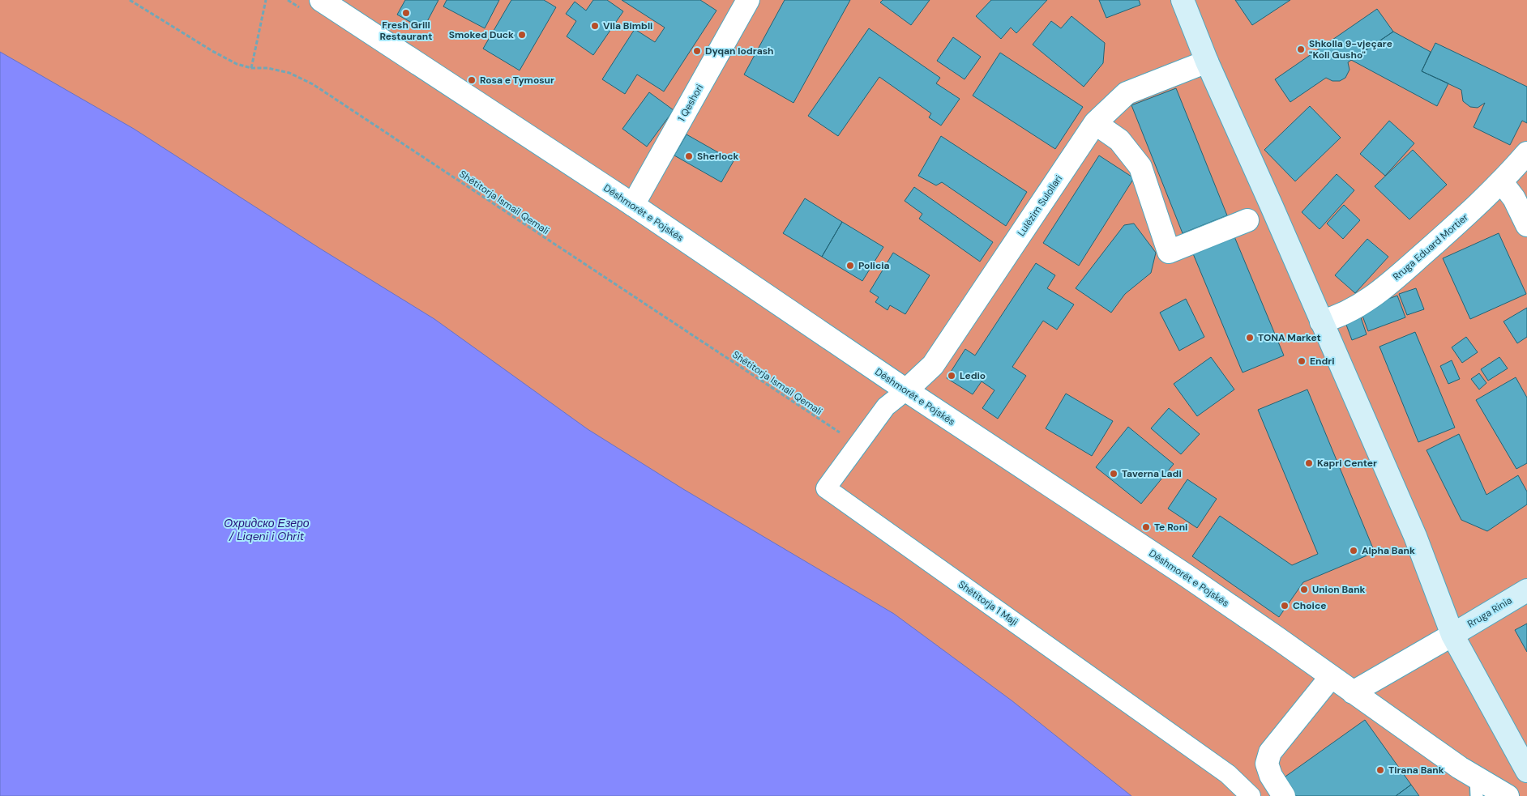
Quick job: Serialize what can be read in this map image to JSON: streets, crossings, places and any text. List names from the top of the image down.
{
  "streets": {
    "main road": ["Rruga Rinia"],
    "street": [
      "1 Qeshori",
      "Lulëzim Sulollari",
      "Dëshmorët e Pojskës",
      "Rruga Eduard Mortier",
      "Shëtitorja 1 Maji"
    ],
    "path": ["Shëtitorja Ismail Qemali"]
  },
  "crossings": [
    ["1 Qeshori", "Dëshmorët e Pojskës"],
    ["Shëtitorja Ismail Qemali", "Shëtitorja 1 Maji"],
    ["Lulëzim Sulollari", "Dëshmorët e Pojskës"],
    ["Lulëzim Sulollari", "Shëtitorja 1 Maji"],
    ["Dëshmorët e Pojskës", "Shëtitorja 1 Maji"]
  ],
  "water": ["Охридско Езеро / Liqeni i Ohrit"],
  "places": [
    "Fresh Grill Restaurant",
    "Vila Bimbli",
    "Smoked Duck",
    "Shkolla 9-vjeçare \"Koli Gusho\"",
    "Dyqan lodrash",
    "Rosa e Tymosur",
    "Sherlock",
    "Policia",
    "TONA Market",
    "Endri",
    "Ledio",
    "Kapri Center",
    "Taverna Ladi",
    "Te Roni",
    "Alpha Bank",
    "Union Bank",
    "Choice",
    "Tirana Bank"
  ]
}
